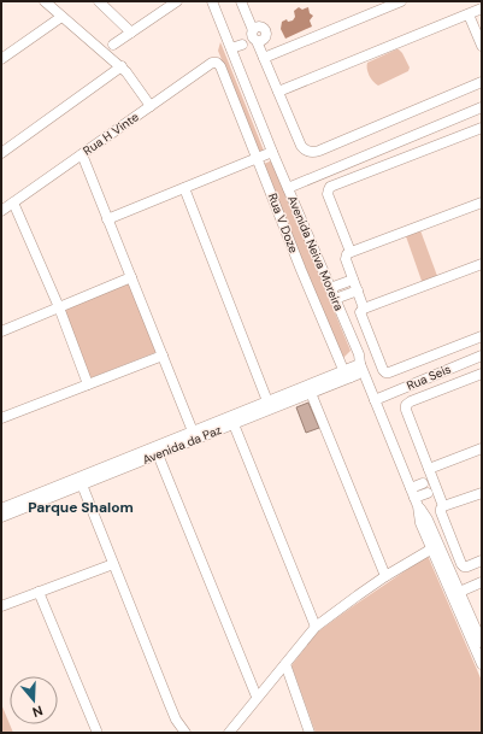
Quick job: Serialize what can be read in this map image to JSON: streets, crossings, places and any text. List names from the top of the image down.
{
  "streets": {
    "street": [
      "Rua H Vinte",
      "Rua V Doze",
      "Avenida Neiva Moreira",
      "Rua Seis",
      "Avenida da Paz"
    ]
  },
  "crossings": [
    ["Rua H Vinte", "Rua V Doze"],
    ["Rua V Doze", "Avenida da Paz"],
    ["Avenida Neiva Moreira", "Rua Seis"],
    ["Avenida Neiva Moreira", "Avenida da Paz"]
  ],
  "districts": ["Parque Shalom"],
  "north": "bottom"
}
